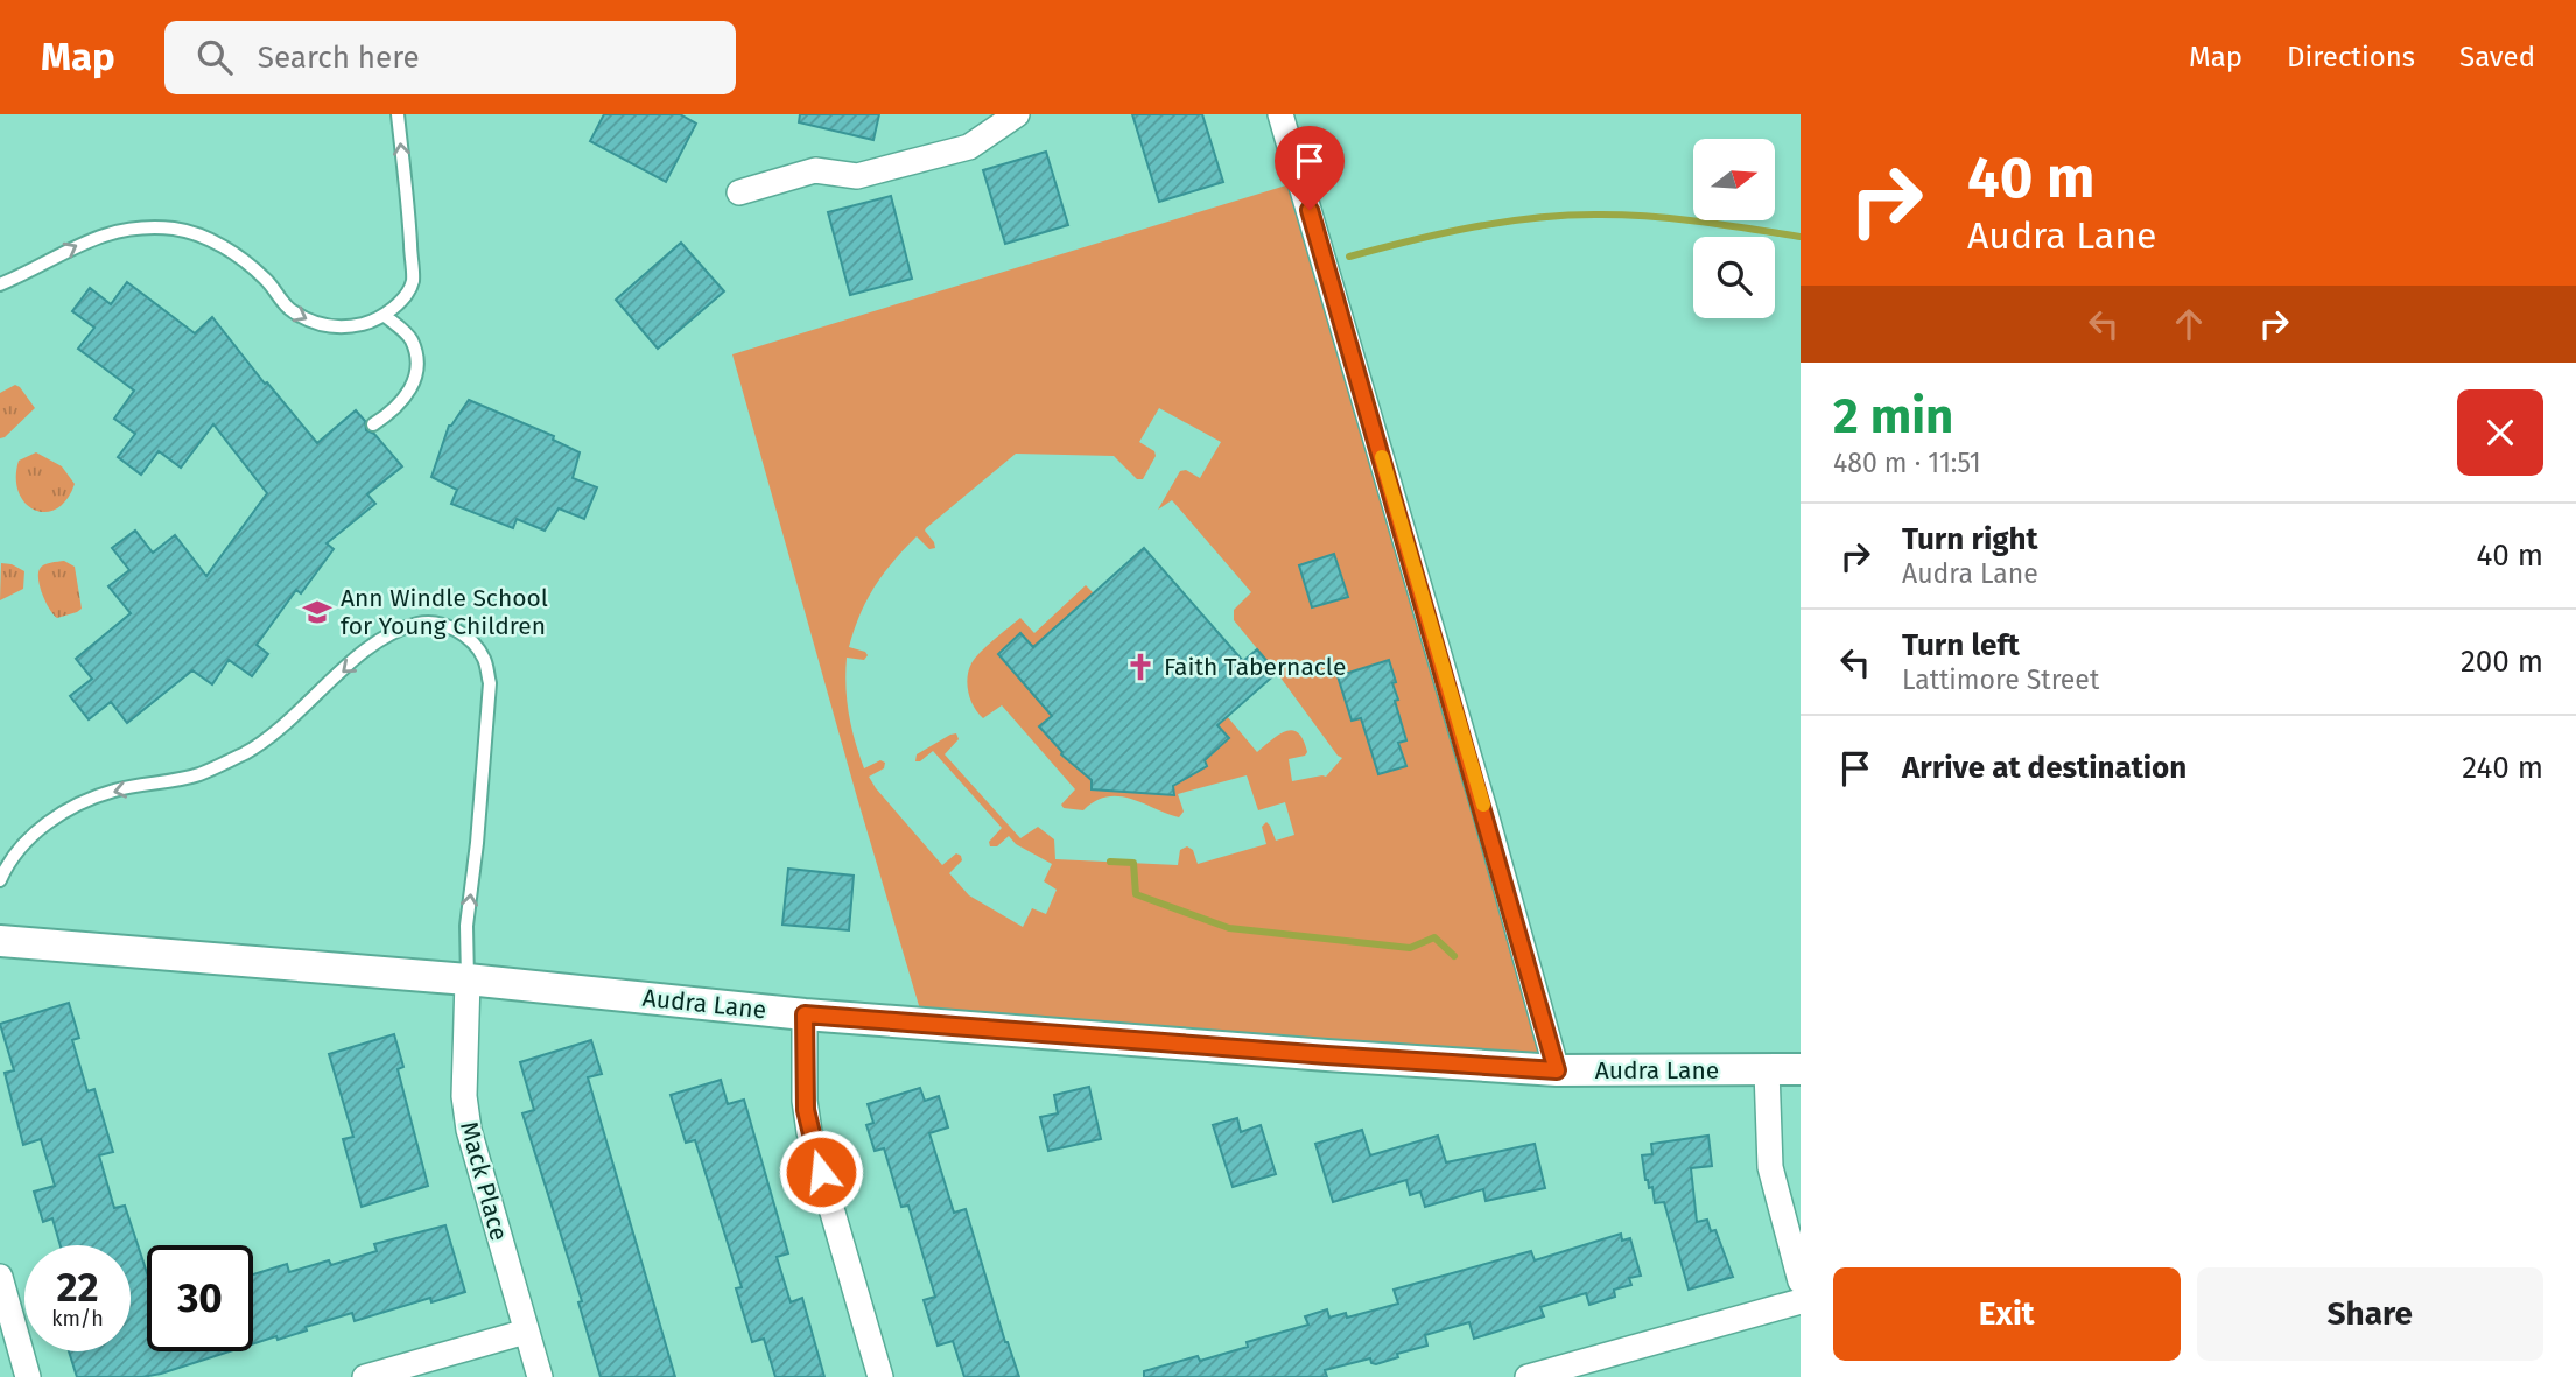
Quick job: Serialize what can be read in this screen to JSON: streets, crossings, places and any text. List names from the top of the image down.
{
  "streets": {
    "street": ["Audra Lane", "Mack Place"]
  },
  "crossings": [
    ["Audra Lane", "Mack Place"]
  ],
  "places": {
    "school or university": ["Ann Windle School for Young Children"],
    "church": ["Faith Tabernacle"]
  },
  "north": "right",
  "page": {
    "header": "Map",
    "search": "Search here",
    "nav": ["Map", "Directions", "Saved"],
    "turn": ["40 m", "Audra Lane"],
    "heading": ["2 min", "480 m · 11:51"],
    "list": [
      {
        "name": "Turn right",
        "note": "Audra Lane",
        "value": "40 m"
      },
      {
        "name": "Turn left",
        "note": "Lattimore Street",
        "value": "200 m"
      },
      {
        "name": "Arrive at destination",
        "value": "240 m"
      }
    ],
    "speed": "22 km/h",
    "limit": "30",
    "buttons": ["Exit", "Share"]
  }
}
